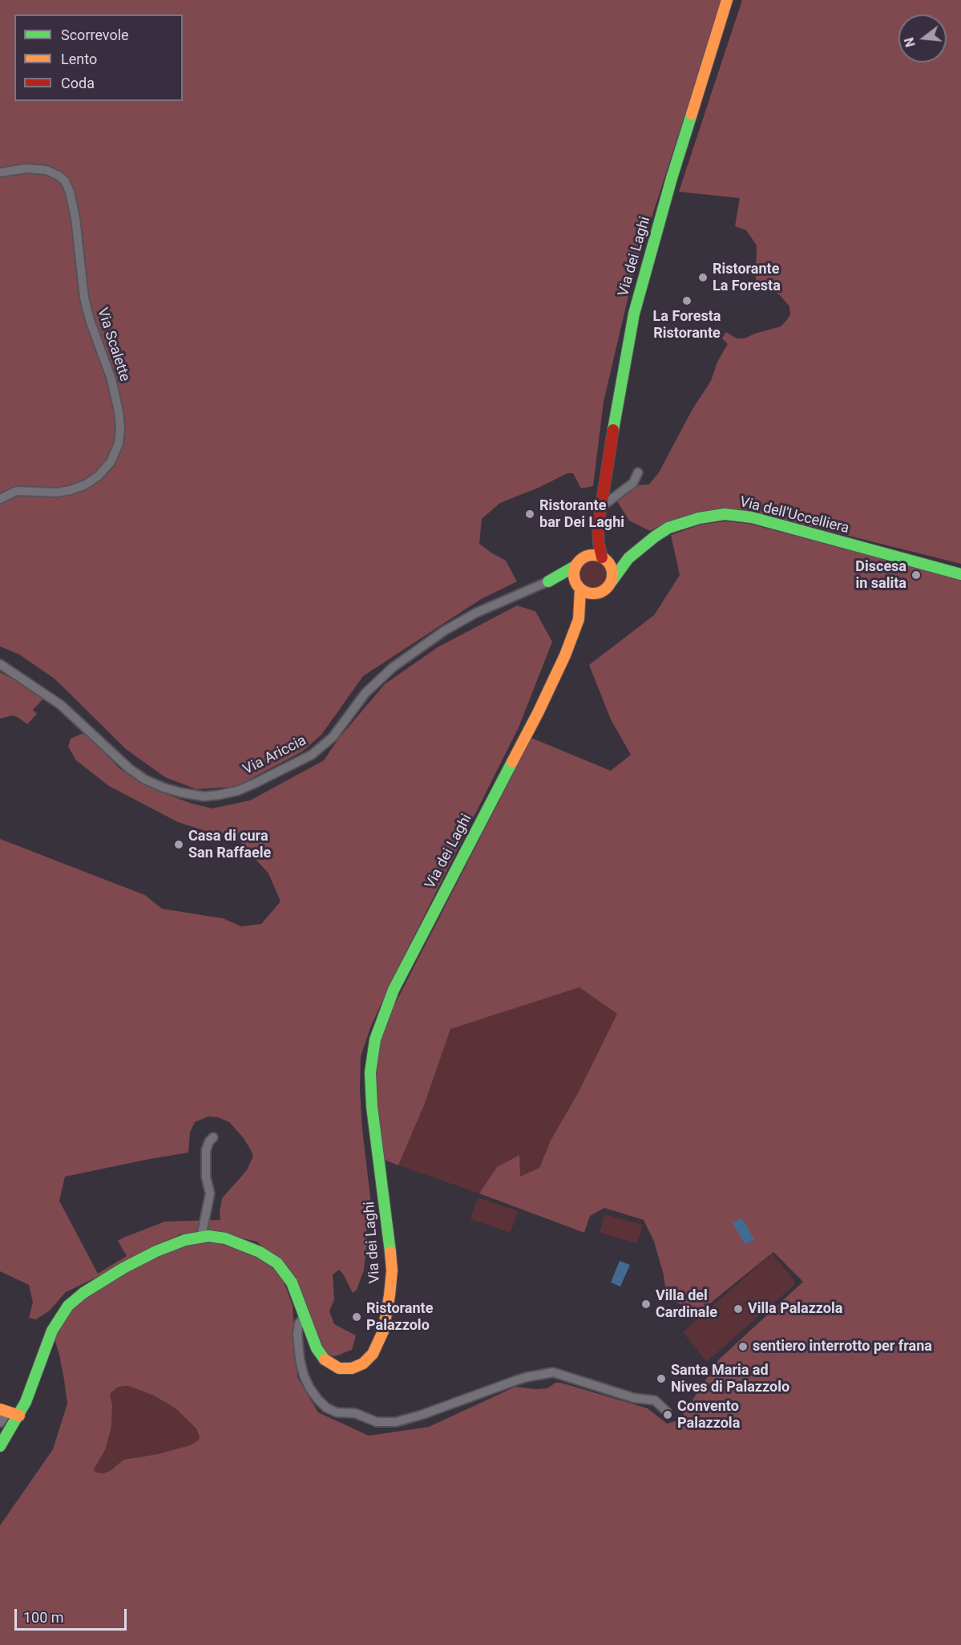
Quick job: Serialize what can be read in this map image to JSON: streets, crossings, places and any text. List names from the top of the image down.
{
  "streets": {
    "main road": ["Via dei Laghi", "Via dell'Uccelliera", "Via Ariccia"],
    "street": ["Via Scalette"]
  },
  "crossings": [
    ["Via dei Laghi", "Via dell'Uccelliera"],
    ["Via dei Laghi", "Via Ariccia"],
    ["Via dell'Uccelliera", "Via Ariccia"]
  ],
  "places": [
    "Ristorante La Foresta",
    "La Foresta Ristorante",
    "Ristorante bar Dei Laghi",
    "Discesa in salita",
    "Casa di cura San Raffaele",
    "Villa del Cardinale",
    "Villa Palazzola",
    "Ristorante Palazzolo",
    "sentiero interrotto per frana",
    "Santa Maria ad Nives di Palazzolo",
    "Convento Palazzola"
  ],
  "legend": ["Scorrevole", "Lento", "Coda"],
  "scale_bar": "100 m",
  "north": "left"
}
